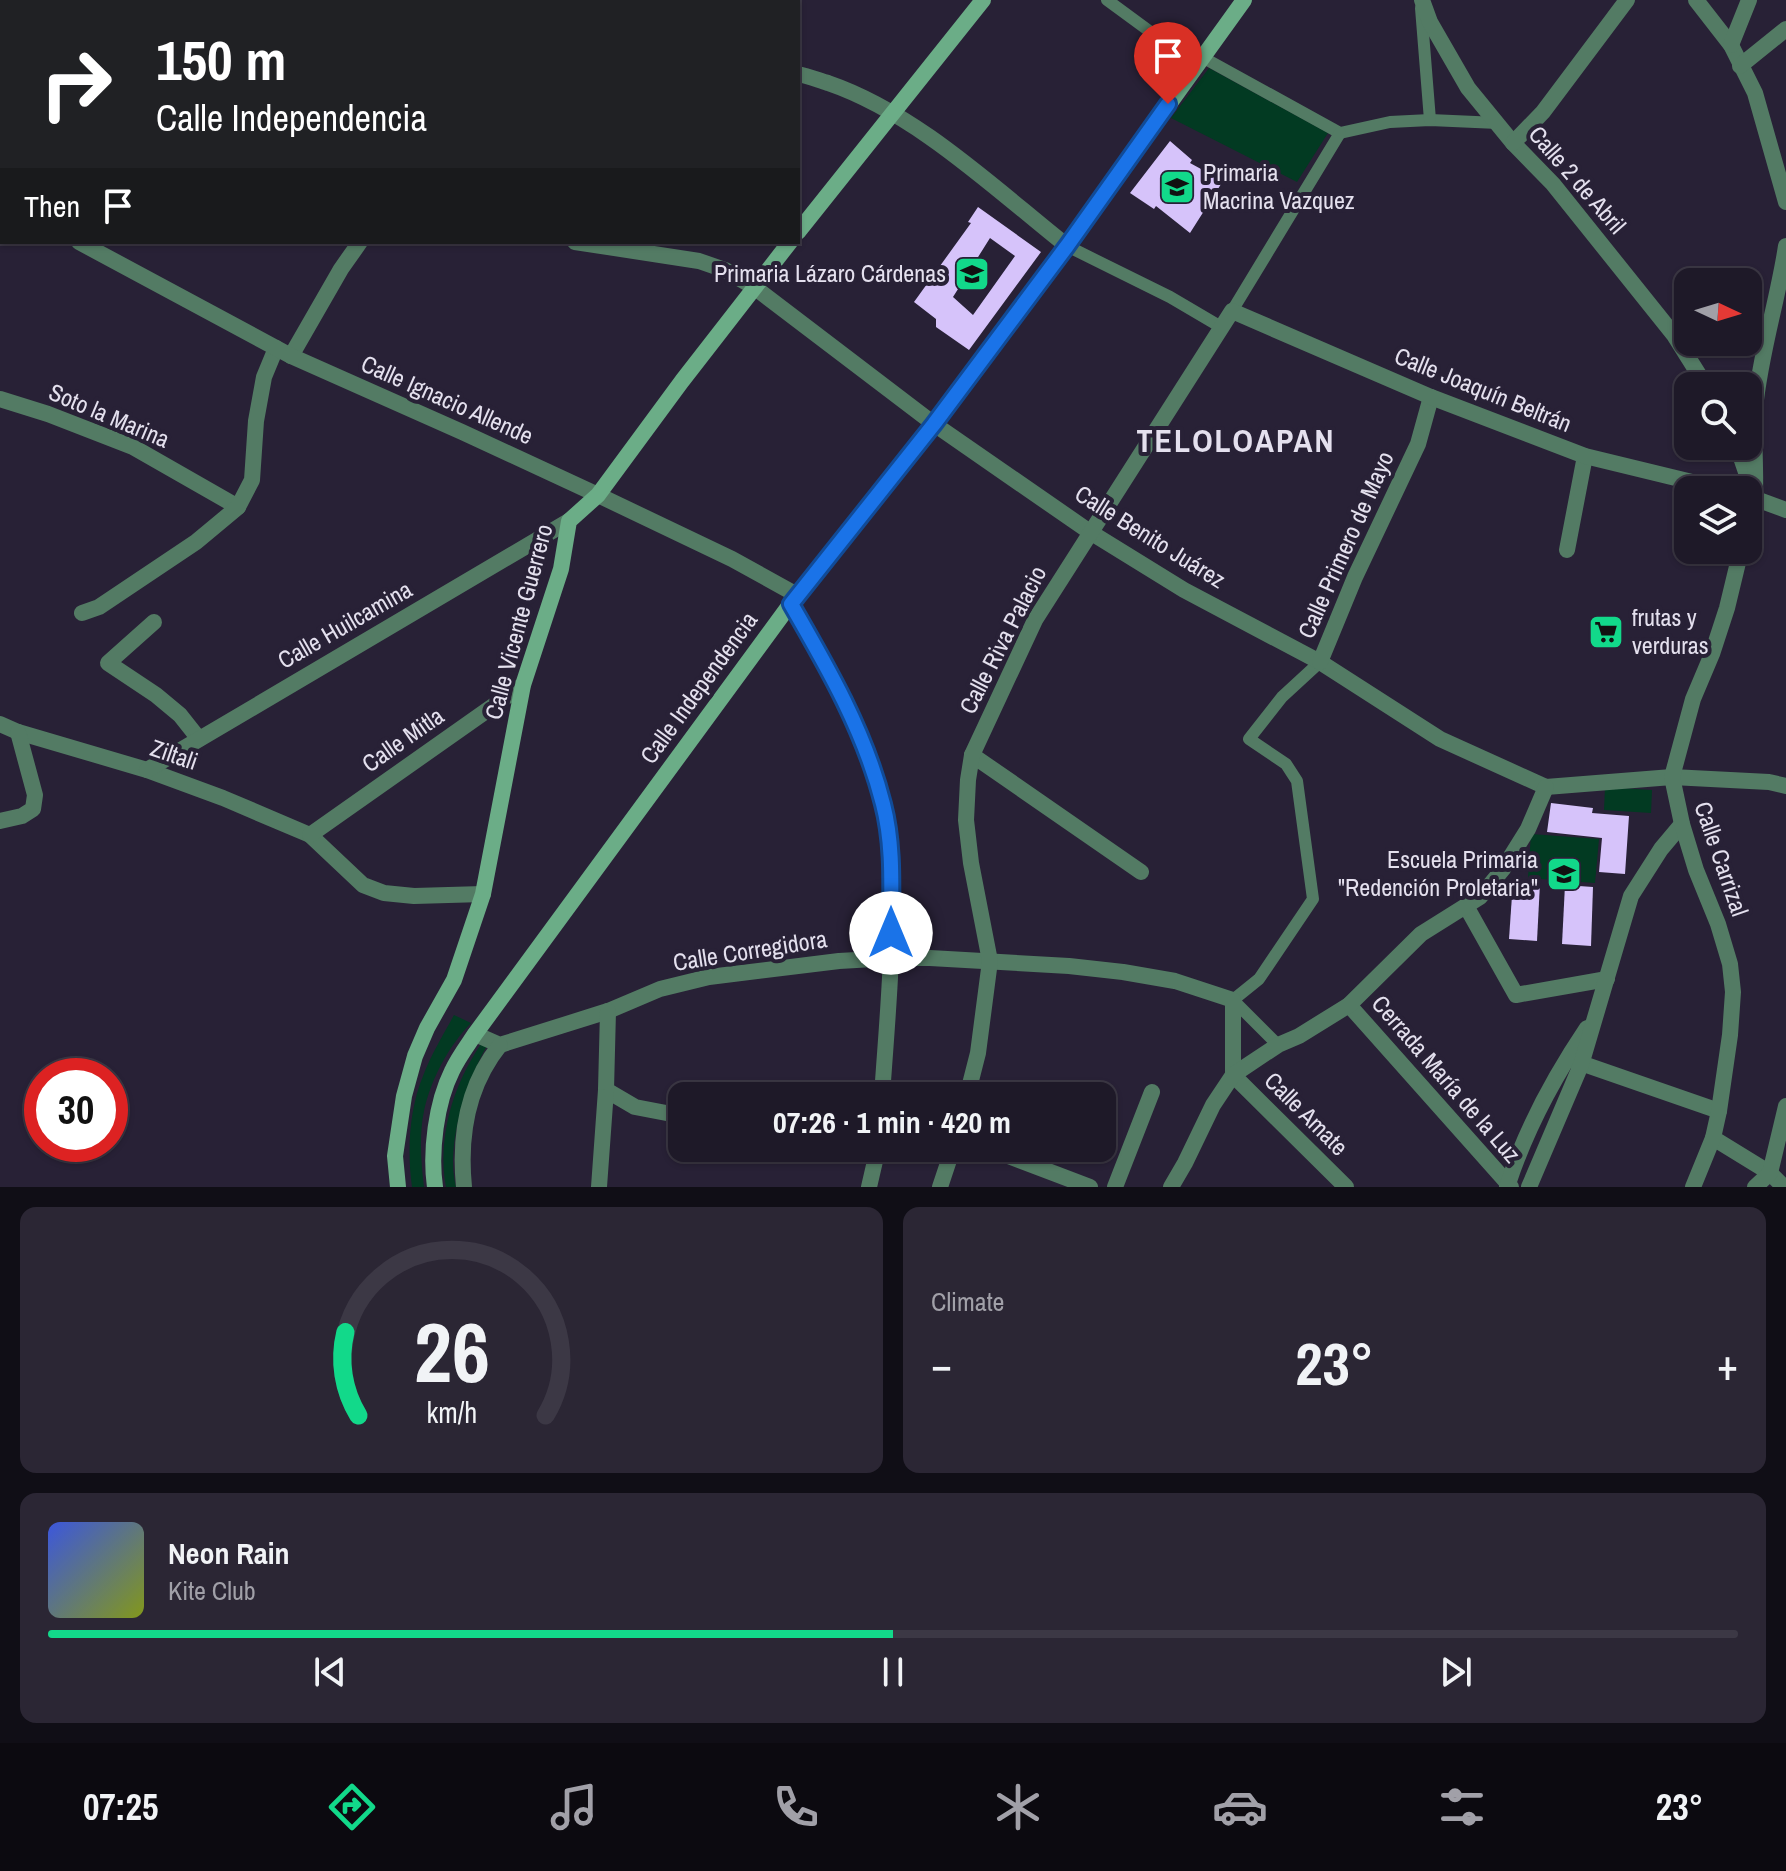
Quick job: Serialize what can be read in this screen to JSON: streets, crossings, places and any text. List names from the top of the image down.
{
  "streets": {
    "main road": ["Calle Vicente Guerrero", "Calle Independencia"],
    "street": [
      "Calle 2 de Abril",
      "Calle Joaquín Beltrán",
      "Calle Ignacio Allende",
      "Soto la Marina",
      "Calle Benito Juárez",
      "Calle Primero de Mayo",
      "Calle Huilcamina",
      "Calle Riva Palacio",
      "Calle Mitla",
      "Ziltali",
      "Calle Carrizal",
      "Calle Corregidora",
      "Cerrada María de la Luz",
      "Calle Amate"
    ]
  },
  "crossings": [
    ["Calle Joaquín Beltrán", "Calle Primero de Mayo"],
    ["Calle Joaquín Beltrán", "Calle Riva Palacio"],
    ["Calle Ignacio Allende", "Calle Vicente Guerrero"],
    ["Calle Ignacio Allende", "Calle Independencia"],
    ["Calle Benito Juárez", "Calle Primero de Mayo"],
    ["Calle Benito Juárez", "Calle Vicente Guerrero"],
    ["Calle Benito Juárez", "Calle Riva Palacio"],
    ["Calle Benito Juárez", "Calle Independencia"],
    ["Calle Primero de Mayo", "Calle Corregidora"],
    ["Calle Vicente Guerrero", "Calle Huilcamina"],
    ["Calle Vicente Guerrero", "Calle Mitla"],
    ["Calle Huilcamina", "Ziltali"],
    ["Calle Riva Palacio", "Calle Corregidora"],
    ["Calle Mitla", "Ziltali"]
  ],
  "districts": ["TELOLOAPAN"],
  "places": {
    "school or university": ["Primaria Macrina Vazquez", "Primaria Lázaro Cárdenas", "Escuela Primaria \"Redención Proletaria\""],
    "supermarket": ["frutas y verduras"]
  },
  "north": "right",
  "page": {
    "turn": ["150 m", "Calle Independencia"],
    "then": "Then",
    "limit": "30",
    "trip": "07:26 · 1 min · 420 m",
    "tile": "Climate",
    "heat": ["−", "23°", "+"],
    "song": ["Neon Rain", "Kite Club"],
    "tabs": ["07:25", "23°"],
    "gauge": ["26", "km/h"]
  }
}
